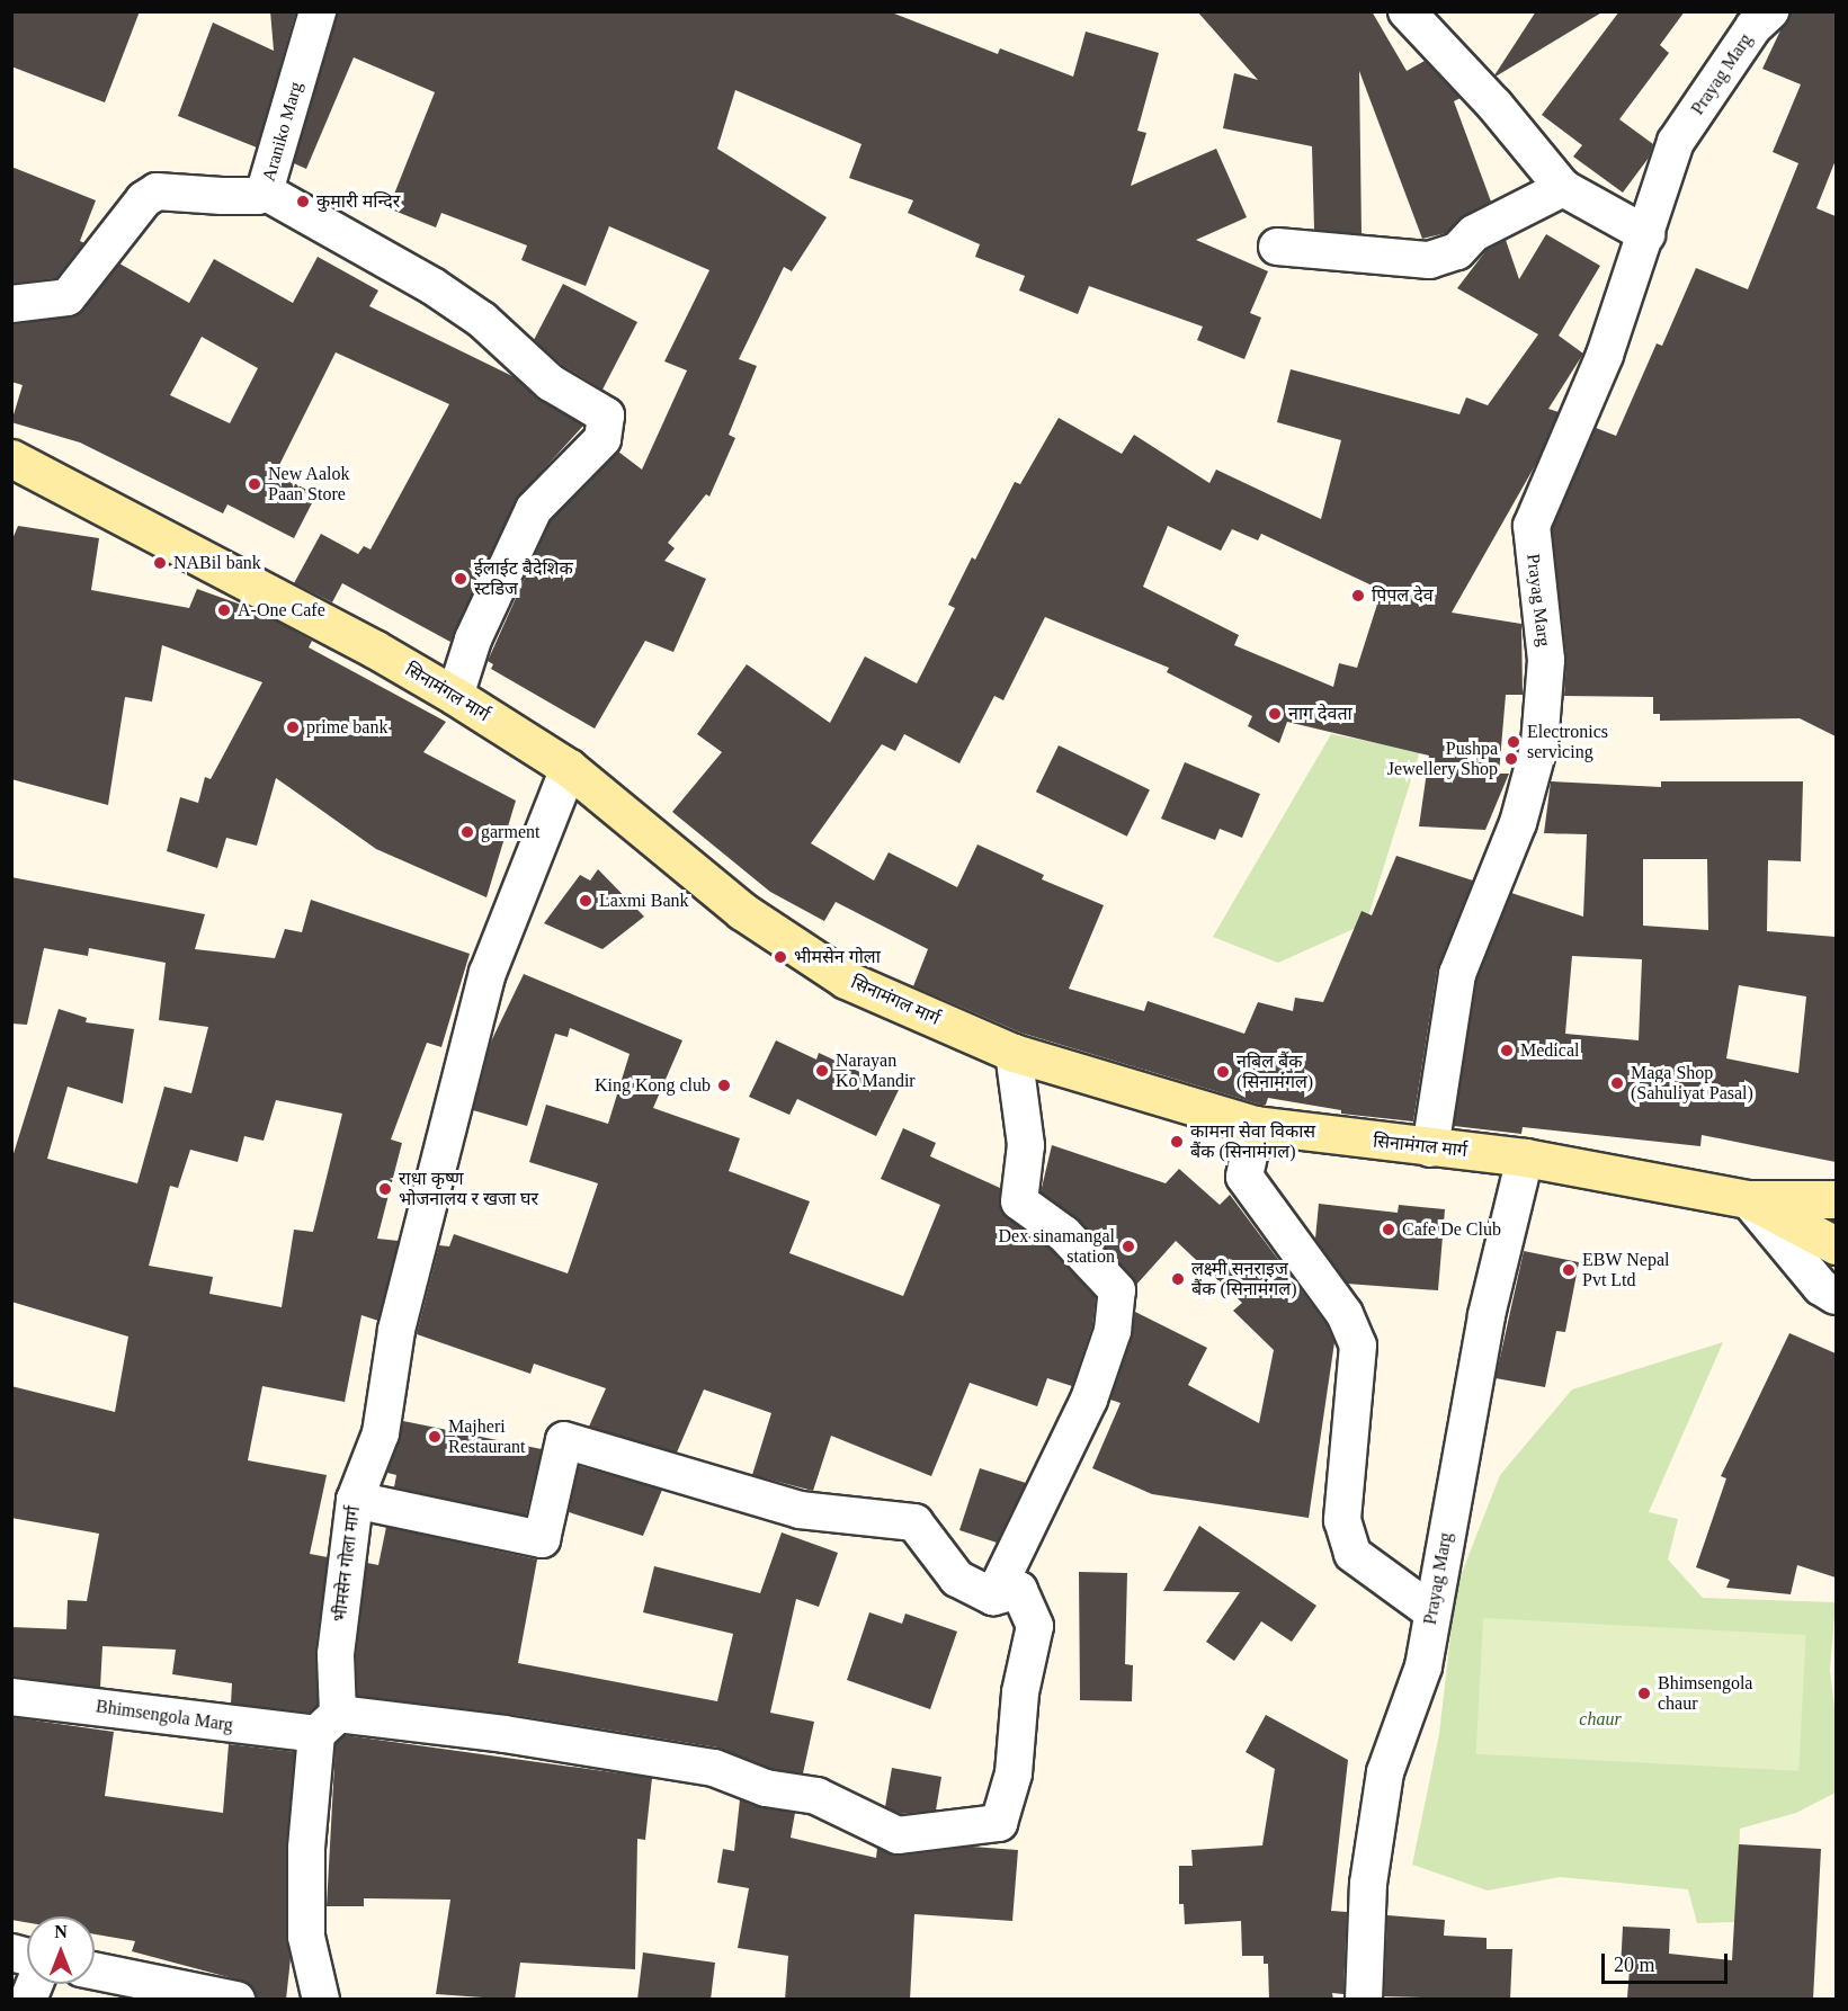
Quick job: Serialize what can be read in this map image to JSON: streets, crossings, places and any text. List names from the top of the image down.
{
  "streets": {
    "main road": ["सिनामंगल मार्ग"],
    "street": [
      "Prayag Marg",
      "Araniko Marg",
      "भीमसेन गोला मार्ग",
      "Bhimsengola Marg"
    ]
  },
  "crossings": [
    ["Prayag Marg", "सिनामंगल मार्ग"],
    ["सिनामंगल मार्ग", "भीमसेन गोला मार्ग"],
    ["भीमसेन गोला मार्ग", "Bhimsengola Marg"]
  ],
  "parks": ["chaur"],
  "places": [
    "कुमारी मन्दिर",
    "New Aalok Paan Store",
    "NABil bank",
    "ईलाईट बैदेशिक स्टडिज",
    "पिपल देव",
    "A-One Cafe",
    "नाग देवता",
    "prime bank",
    "Electronics servicing",
    "Pushpa Jewellery Shop",
    "garment",
    "Laxmi Bank",
    "भीमसेन गोला",
    "Medical",
    "Narayan Ko Mandir",
    "नबिल बैंक (सिनामंगल)",
    "Maga Shop (Sahuliyat Pasal)",
    "King Kong club",
    "कामना सेवा विकास बैंक (सिनामंगल)",
    "राधा कृष्ण भोजनालय र खजा घर",
    "Cafe De Club",
    "Dex sinamangal station",
    "EBW Nepal Pvt Ltd",
    "लक्ष्मी सनराइज बैंक (सिनामंगल)",
    "Majheri Restaurant",
    "Bhimsengola chaur"
  ],
  "scale_bar": "20 m",
  "north": "top"
}
